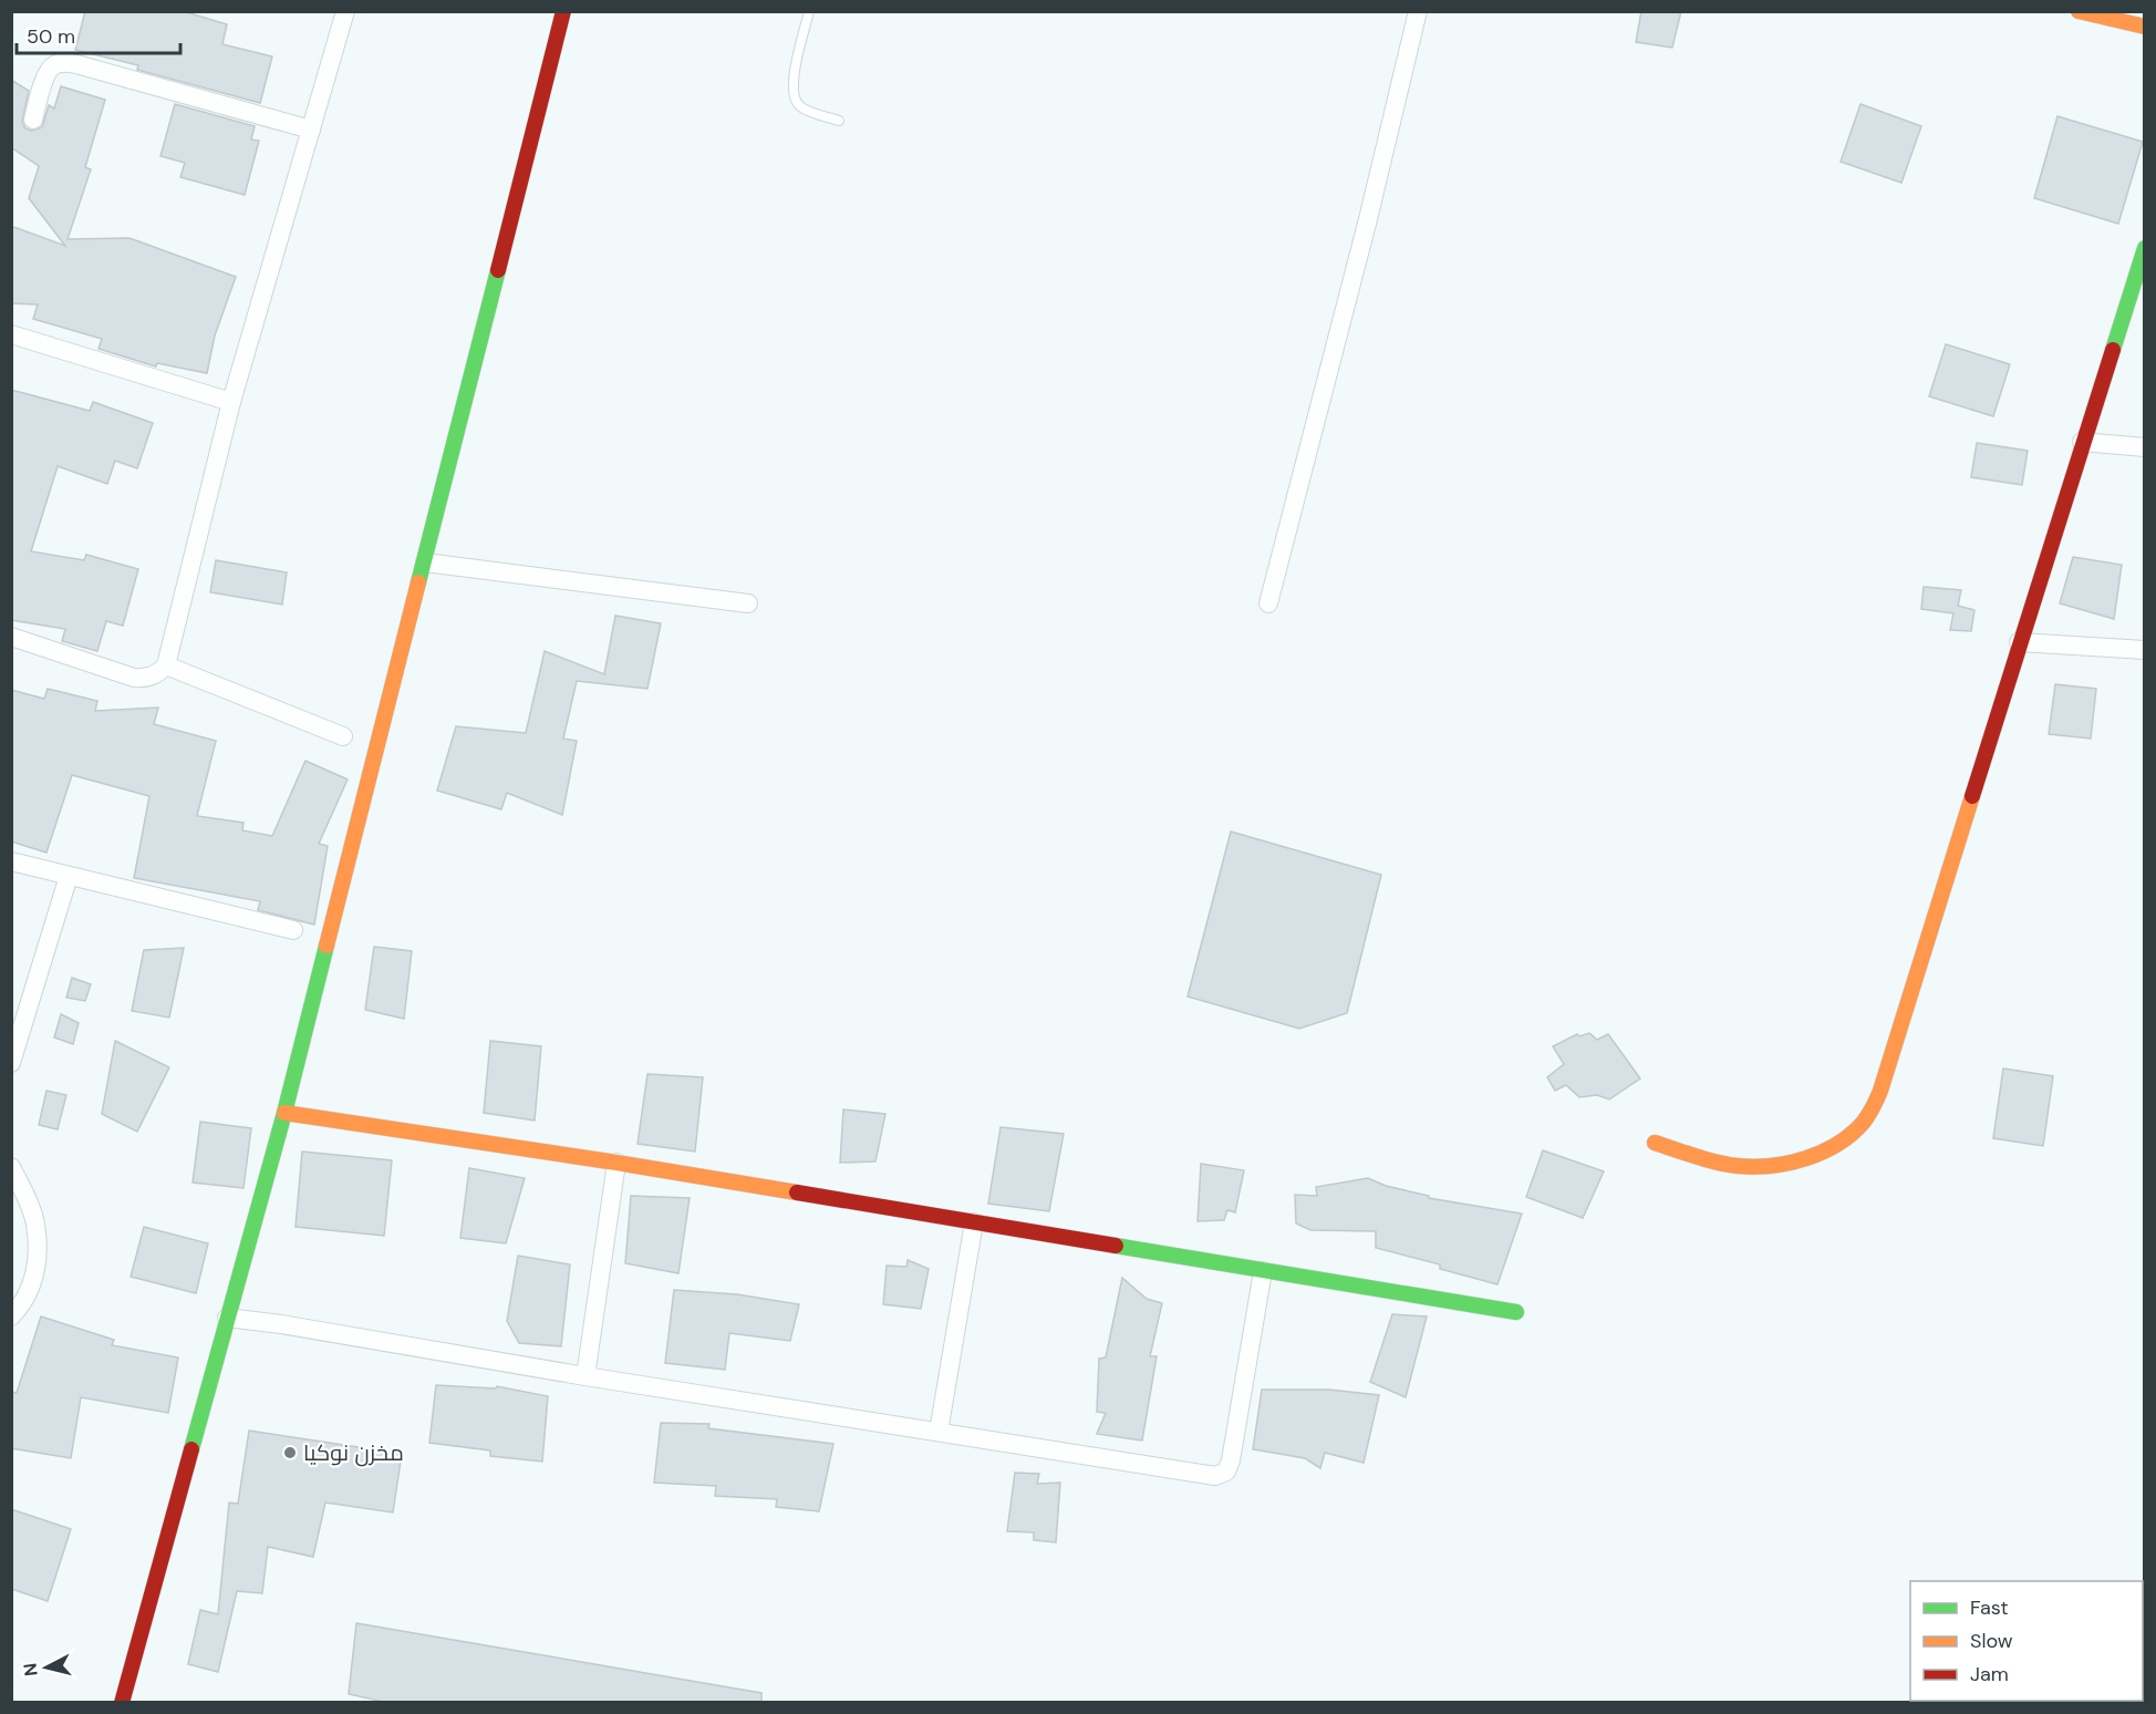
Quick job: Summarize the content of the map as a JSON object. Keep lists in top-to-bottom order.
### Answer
{
  "places": ["مخزن نوكيا"],
  "legend": ["Fast", "Slow", "Jam"],
  "scale_bar": "50 m",
  "north": "left"
}
